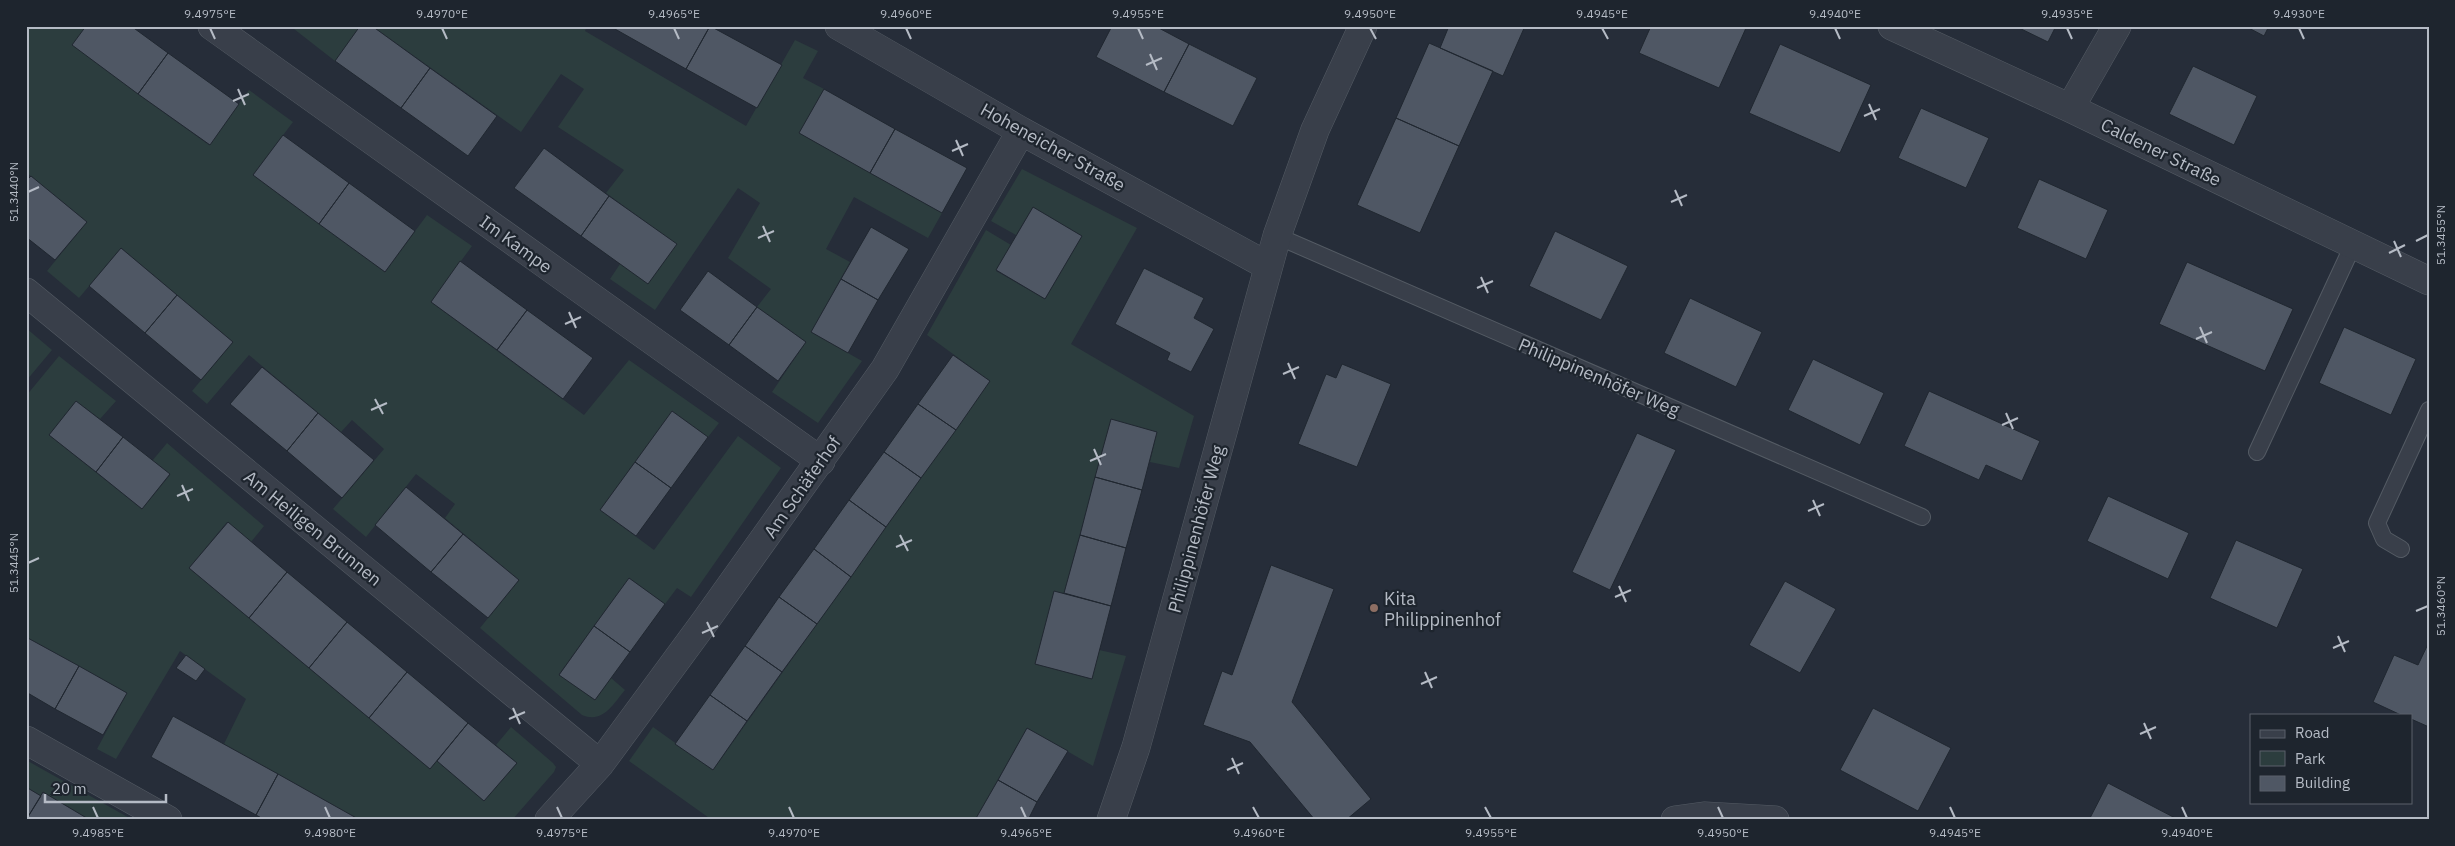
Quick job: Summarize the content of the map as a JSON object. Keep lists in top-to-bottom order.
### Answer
{
  "streets": {
    "street": [
      "Hoheneicher Straße",
      "Caldener Straße",
      "Im Kampe",
      "Philippinenhöfer Weg",
      "Am Schäferhof",
      "Am Heiligen Brunnen"
    ]
  },
  "crossings": [
    ["Hoheneicher Straße", "Philippinenhöfer Weg"],
    ["Hoheneicher Straße", "Am Schäferhof"],
    ["Im Kampe", "Am Schäferhof"],
    ["Am Schäferhof", "Am Heiligen Brunnen"]
  ],
  "places": ["Kita Philippinenhof"],
  "legend": ["Road", "Park", "Building"],
  "scale_bar": "20 m",
  "coordinates": [
    "9.4975°E",
    "9.4970°E",
    "9.4965°E",
    "9.4960°E",
    "9.4955°E",
    "9.4950°E",
    "9.4945°E",
    "9.4940°E",
    "9.4935°E",
    "9.4930°E",
    "51.3440°N",
    "51.3455°N",
    "51.3445°N",
    "51.3460°N",
    "9.4985°E",
    "9.4980°E"
  ]
}
